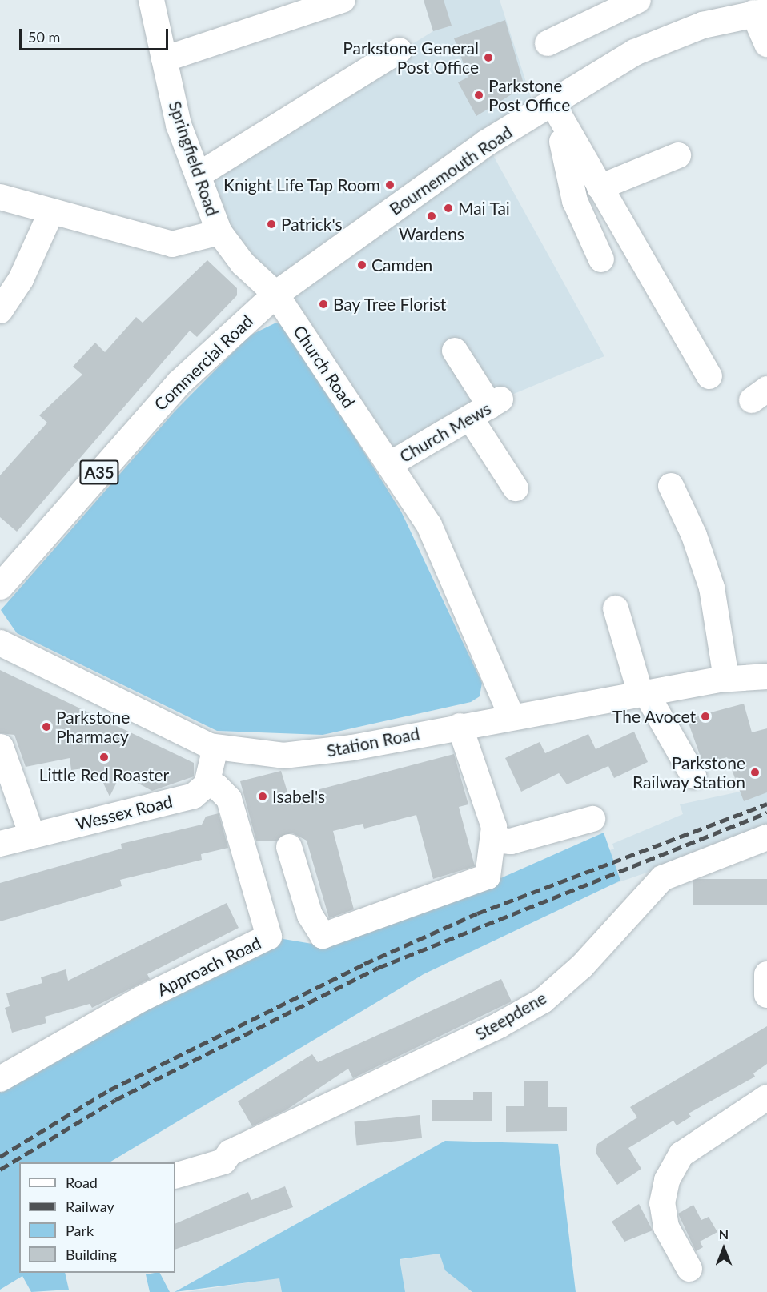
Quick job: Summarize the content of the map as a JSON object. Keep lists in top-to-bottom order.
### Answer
{
  "streets": {
    "highway": ["Bournemouth Road", "Commercial Road", "A35"],
    "street": [
      "Springfield Road",
      "Church Road",
      "Church Mews",
      "Station Road",
      "Wessex Road",
      "Approach Road",
      "Steepdene"
    ]
  },
  "crossings": [
    ["Springfield Road", "Church Road"],
    ["Bournemouth Road", "Commercial Road"],
    ["Bournemouth Road", "Church Road"],
    ["Commercial Road", "Church Road"],
    ["Church Road", "Church Mews"],
    ["Church Road", "Station Road"],
    ["Wessex Road", "Approach Road"]
  ],
  "places": [
    "Parkstone General Post Office",
    "Parkstone Post Office",
    "Knight Life Tap Room",
    "Mai Tai",
    "Wardens",
    "Patrick's",
    "Camden",
    "Bay Tree Florist",
    "The Avocet",
    "Parkstone Pharmacy",
    "Little Red Roaster",
    "Parkstone Railway Station",
    "Isabel's"
  ],
  "legend": [
    "Road",
    "Railway",
    "Park",
    "Building"
  ],
  "scale_bar": "50 m",
  "north": "top"
}
